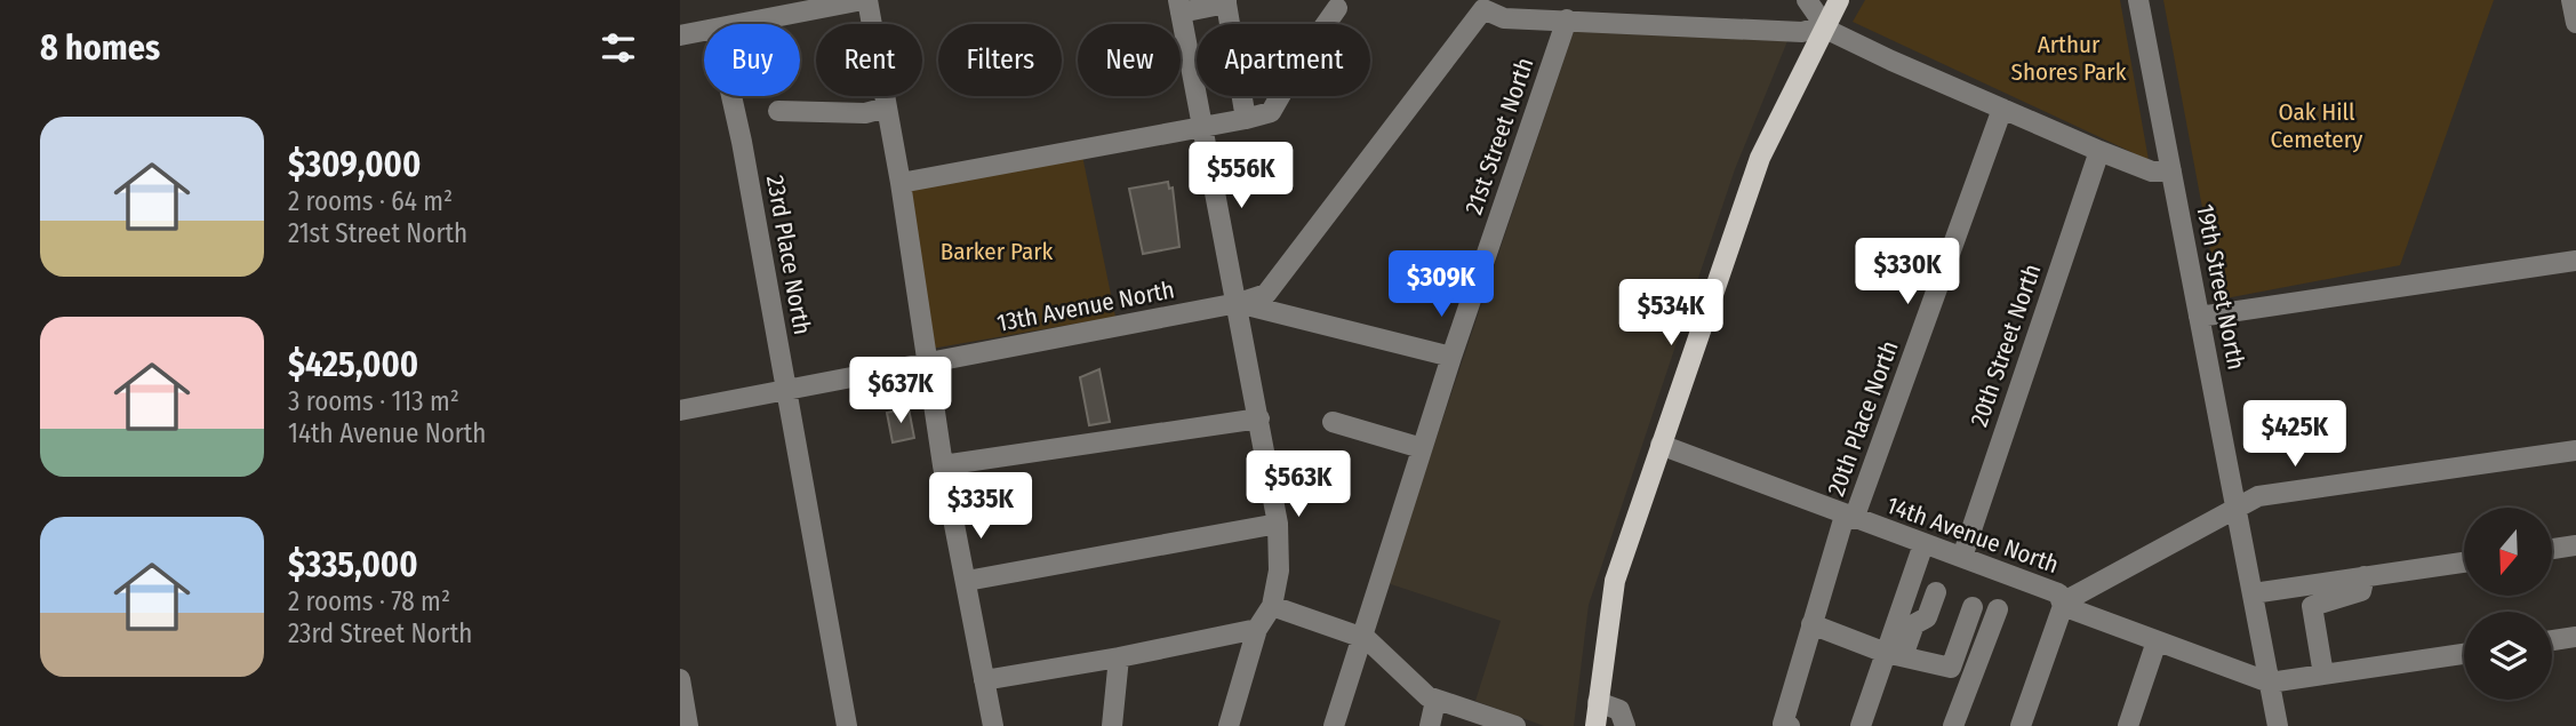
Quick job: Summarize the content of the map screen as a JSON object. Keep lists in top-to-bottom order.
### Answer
{
  "streets": {
    "street": [
      "21st Street North",
      "23rd Place North",
      "19th Street North",
      "13th Avenue North",
      "20th Street North",
      "20th Place North",
      "14th Avenue North"
    ]
  },
  "crossings": [
    ["21st Street North", "13th Avenue North"],
    ["23rd Place North", "13th Avenue North"],
    ["19th Street North", "14th Avenue North"],
    ["20th Street North", "14th Avenue North"],
    ["20th Place North", "14th Avenue North"]
  ],
  "parks": ["Arthur Shores Park", "Oak Hill Cemetery", "Barker Park"],
  "north": "bottom",
  "page": {
    "heading": "8 homes",
    "chip": [
      "Buy",
      "Rent",
      "Filters",
      "New",
      "Apartment"
    ],
    "list": [
      {
        "name": "$309,000",
        "note": "2 rooms · 64 m² · 21st Street North"
      },
      {
        "name": "$425,000",
        "note": "3 rooms · 113 m² · 14th Avenue North"
      },
      {
        "name": "$335,000",
        "note": "2 rooms · 78 m² · 23rd Street North"
      }
    ],
    "price": [
      "$556K",
      "$330K",
      "$309K",
      "$534K",
      "$637K",
      "$425K",
      "$563K",
      "$335K"
    ]
  }
}
